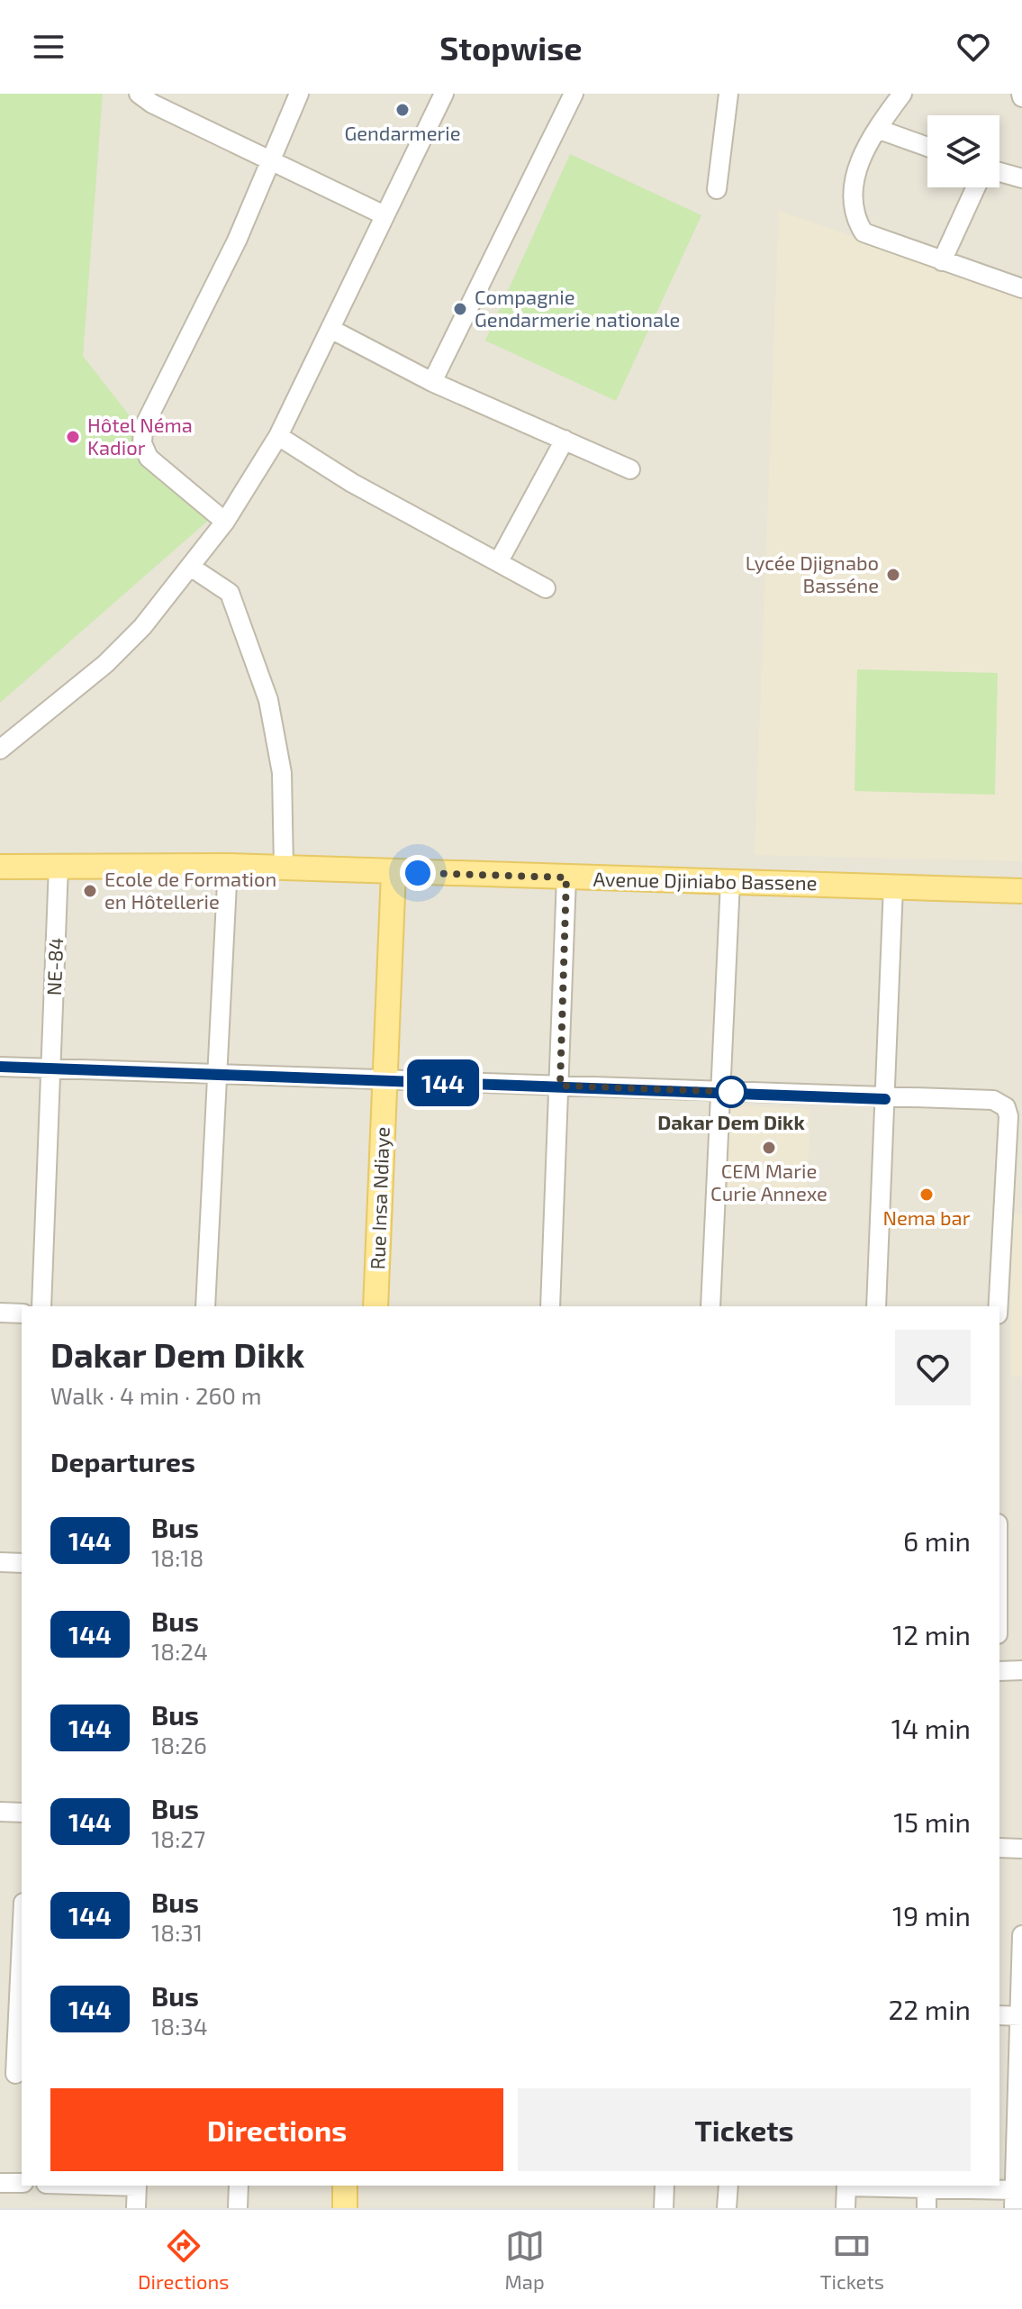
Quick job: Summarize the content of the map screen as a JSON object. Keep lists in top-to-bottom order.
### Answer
{
  "streets": {
    "main road": ["Avenue Djiniabo Bassene", "Rue Insa Ndiaye"],
    "street": ["NE-84"]
  },
  "crossings": [
    ["Avenue Djiniabo Bassene", "NE-84"],
    ["Avenue Djiniabo Bassene", "Rue Insa Ndiaye"]
  ],
  "places": [
    "Gendarmerie",
    "Compagnie Gendarmerie nationale",
    "Hôtel Néma Kadior",
    "Lycée Djignabo Basséne",
    "Ecole de Formation en Hôtellerie",
    "Dakar Dem Dikk",
    "CEM Marie Curie Annexe",
    "Nema bar"
  ],
  "lines": ["bus line 144"],
  "page": {
    "header": "Stopwise",
    "on_map": "144",
    "heading": [
      ["Dakar Dem Dikk", "Walk · 4 min · 260 m"],
      "Departures"
    ],
    "list": [
      {
        "mark": "144",
        "name": "Bus",
        "note": "18:18",
        "value": "6 min"
      },
      {
        "mark": "144",
        "name": "Bus",
        "note": "18:24",
        "value": "12 min"
      },
      {
        "mark": "144",
        "name": "Bus",
        "note": "18:26",
        "value": "14 min"
      },
      {
        "mark": "144",
        "name": "Bus",
        "note": "18:27",
        "value": "15 min"
      },
      {
        "mark": "144",
        "name": "Bus",
        "note": "18:31",
        "value": "19 min"
      },
      {
        "mark": "144",
        "name": "Bus",
        "note": "18:34",
        "value": "22 min"
      }
    ],
    "buttons": ["Directions", "Tickets"],
    "tabs": ["Directions", "Map", "Tickets"]
  }
}
